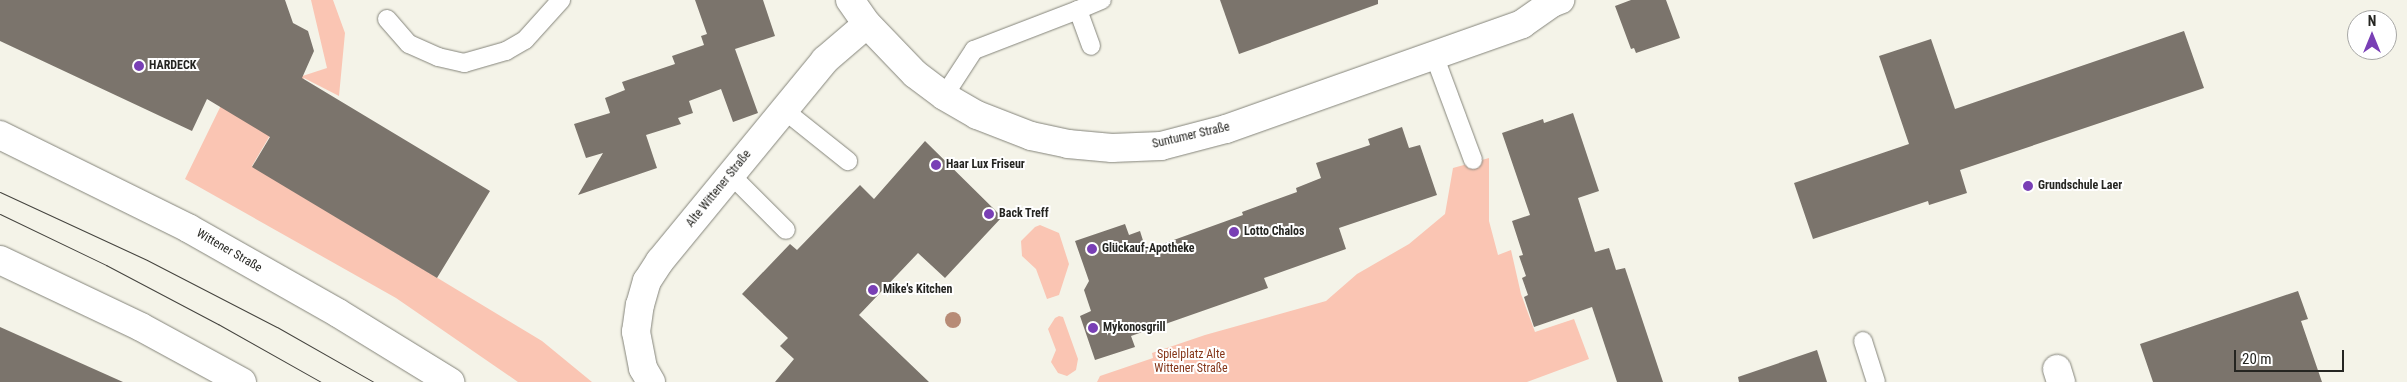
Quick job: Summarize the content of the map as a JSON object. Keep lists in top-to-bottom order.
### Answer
{
  "streets": {
    "street": ["Suntumer Straße", "Alte Wittener Straße", "Wittener Straße"]
  },
  "crossings": [
    ["Suntumer Straße", "Alte Wittener Straße"]
  ],
  "parks": ["Spielplatz Alte Wittener Straße"],
  "places": [
    "HARDECK",
    "Haar Lux Friseur",
    "Grundschule Laer",
    "Back Treff",
    "Lotto Chalos",
    "Glückauf-Apotheke",
    "Mike's Kitchen",
    "Mykonosgrill"
  ],
  "scale_bar": "20 m",
  "north": "top"
}
